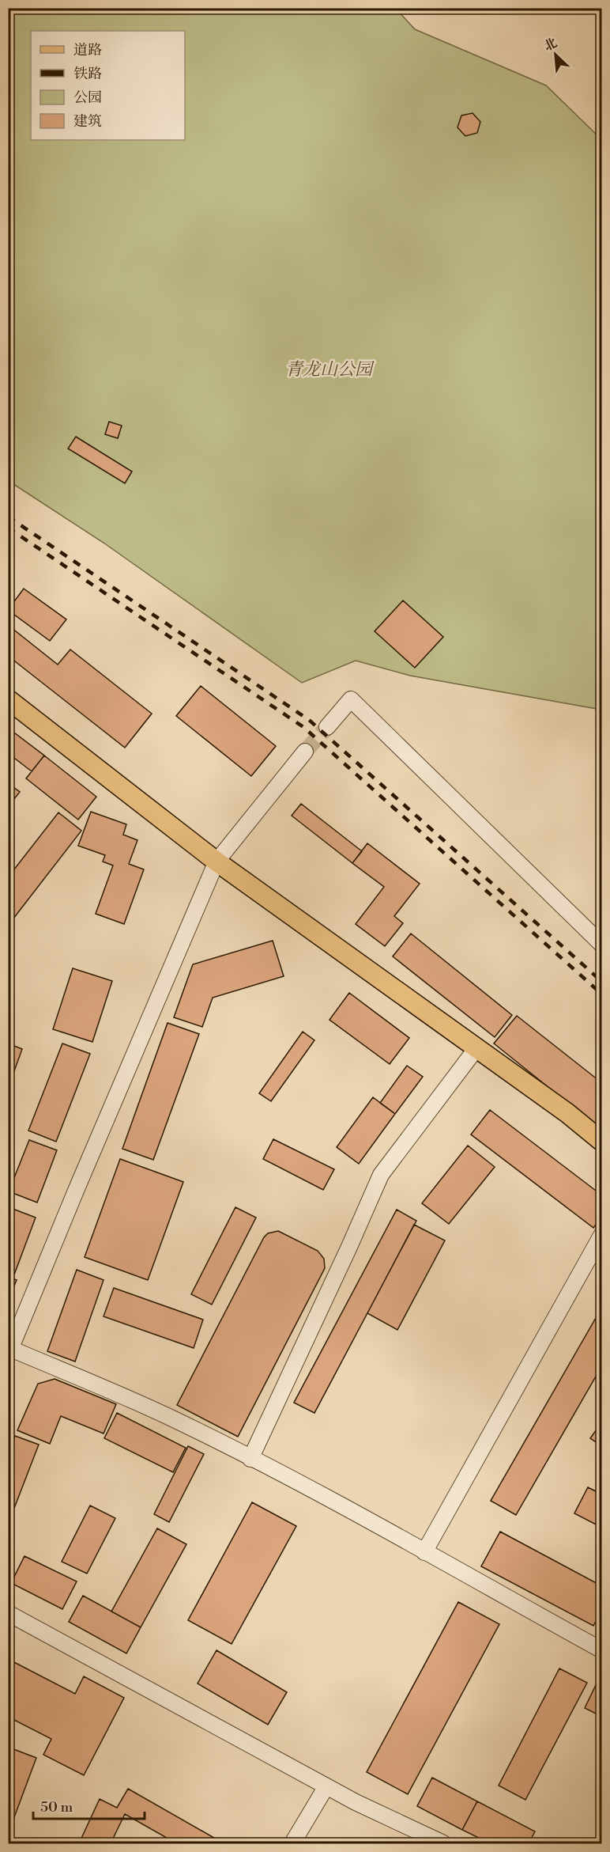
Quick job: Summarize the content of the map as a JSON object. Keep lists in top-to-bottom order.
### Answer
{
  "parks": ["青龙山公园"],
  "legend": [
    "道路",
    "铁路",
    "公园",
    "建筑"
  ],
  "scale_bar": "50 m",
  "north": "top left"
}
